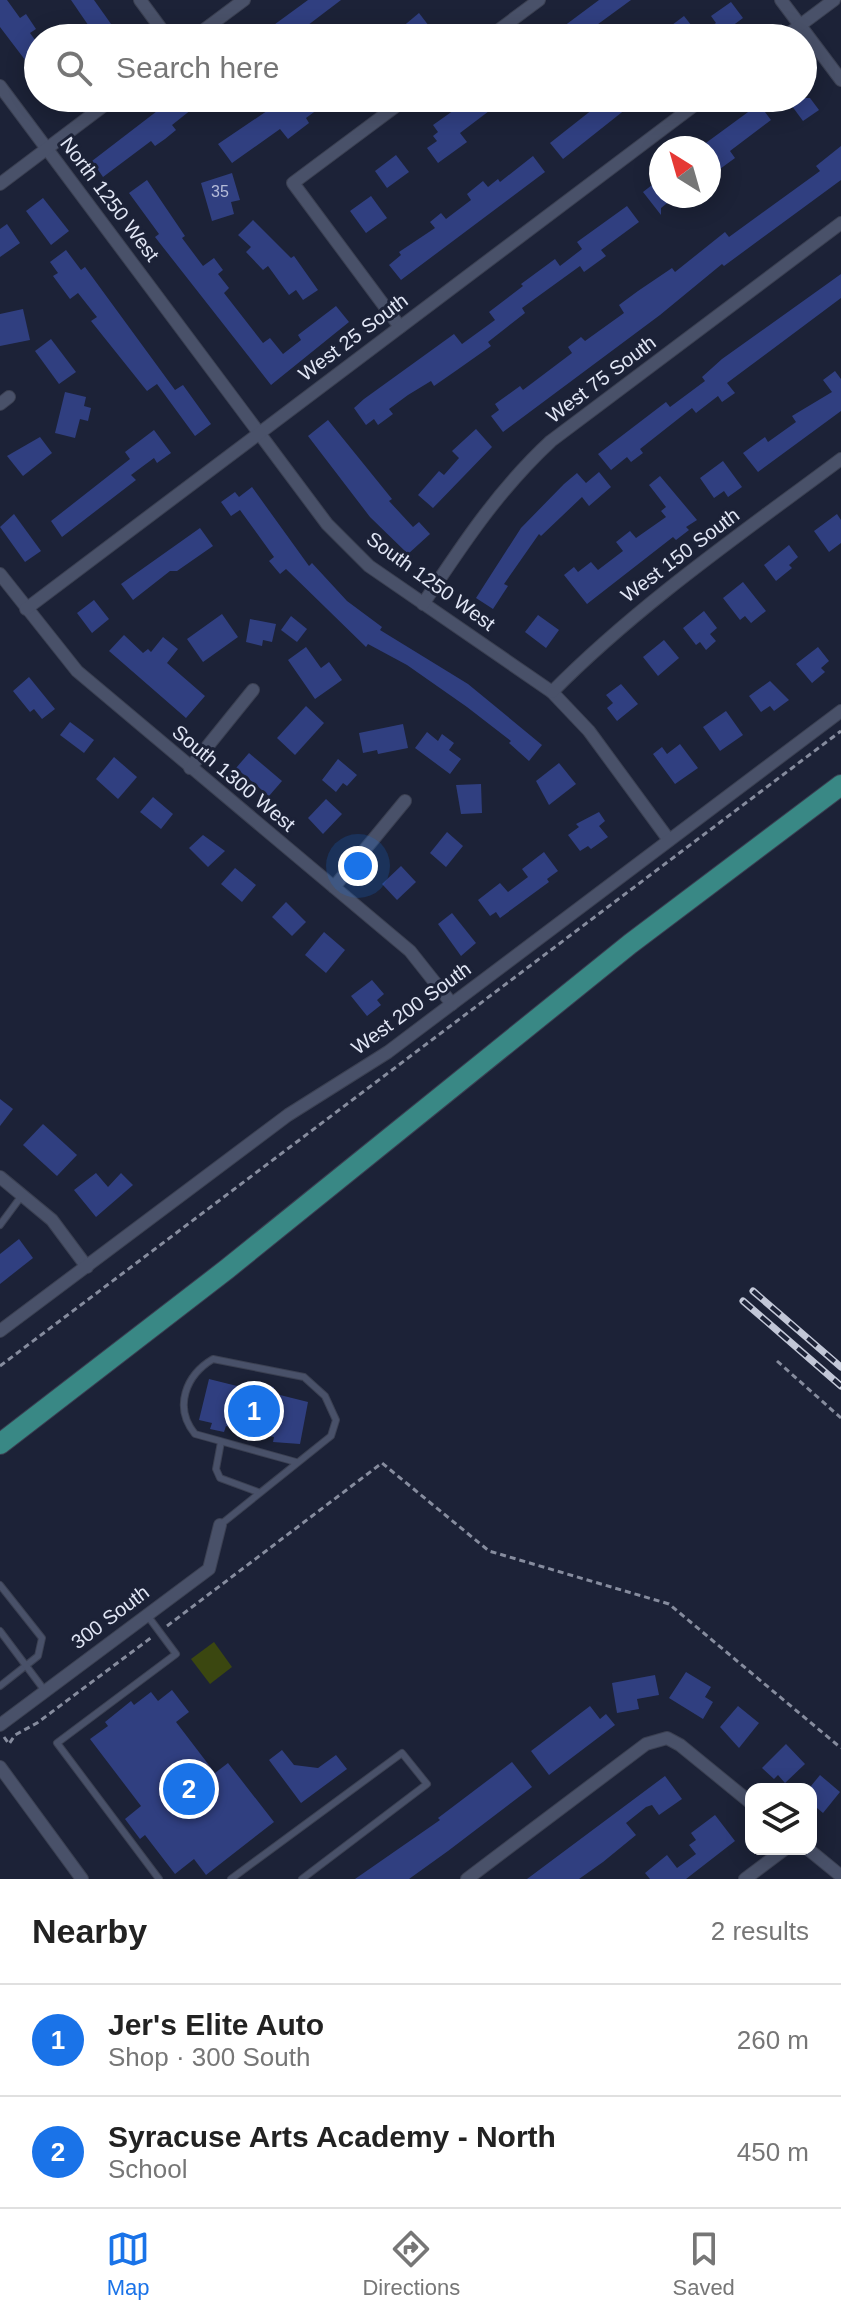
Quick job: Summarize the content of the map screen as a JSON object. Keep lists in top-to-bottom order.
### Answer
{
  "streets": {
    "street": [
      "North 1250 West",
      "West 25 South",
      "West 75 South",
      "West 150 South",
      "South 1250 West",
      "South 1300 West",
      "West 200 South",
      "300 South"
    ]
  },
  "crossings": [
    ["North 1250 West", "South 1250 West"],
    ["West 25 South", "South 1250 West"],
    ["West 25 South", "South 1300 West"],
    ["West 75 South", "South 1250 West"],
    ["West 150 South", "South 1250 West"],
    ["South 1250 West", "West 200 South"],
    ["South 1300 West", "West 200 South"]
  ],
  "house_numbers": ["35"],
  "north": "top left",
  "page": {
    "search": "Search here",
    "pins": ["1", "2"],
    "heading": ["Nearby", "2 results"],
    "list": [
      {
        "mark": "1",
        "name": "Jer's Elite Auto",
        "note": "Shop · 300 South",
        "value": "260 m"
      },
      {
        "mark": "2",
        "name": "Syracuse Arts Academy - North",
        "note": "School",
        "value": "450 m"
      }
    ],
    "nav": ["Map", "Directions", "Saved"]
  }
}
